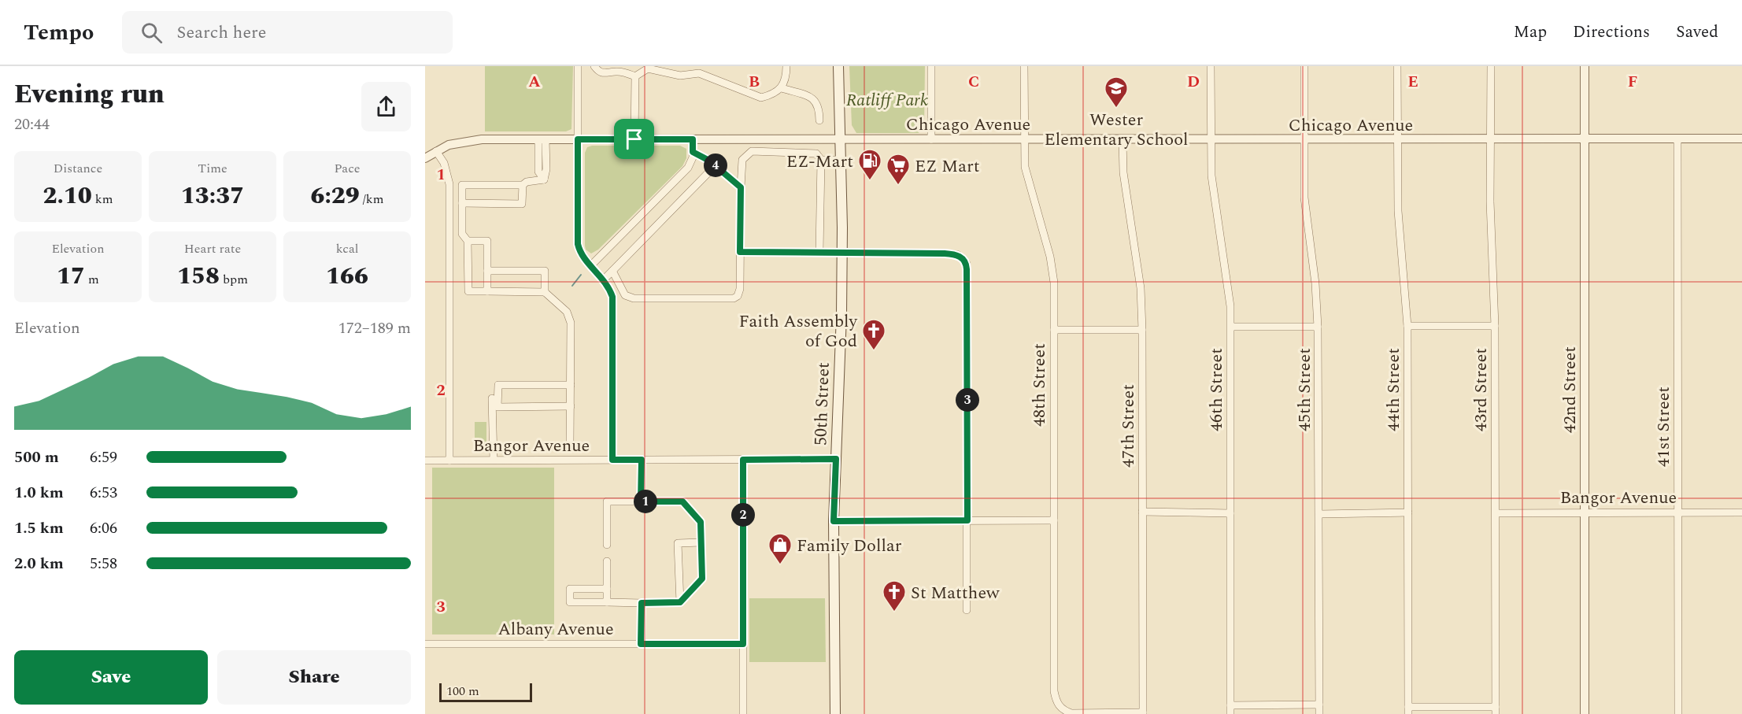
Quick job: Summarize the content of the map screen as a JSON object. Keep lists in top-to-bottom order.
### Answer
{
  "streets": {
    "main road": ["50th Street"],
    "street": [
      "Chicago Avenue",
      "48th Street",
      "46th Street",
      "45th Street",
      "44th Street",
      "43rd Street",
      "42nd Street",
      "47th Street",
      "41st Street",
      "Bangor Avenue",
      "Albany Avenue"
    ]
  },
  "crossings": [
    ["Chicago Avenue", "48th Street"],
    ["Chicago Avenue", "46th Street"],
    ["Chicago Avenue", "45th Street"],
    ["Chicago Avenue", "44th Street"],
    ["Chicago Avenue", "43rd Street"],
    ["Chicago Avenue", "42nd Street"],
    ["Chicago Avenue", "50th Street"],
    ["Chicago Avenue", "47th Street"],
    ["Chicago Avenue", "41st Street"],
    ["48th Street", "47th Street"],
    ["43rd Street", "Bangor Avenue"],
    ["42nd Street", "Bangor Avenue"],
    ["50th Street", "Bangor Avenue"],
    ["41st Street", "Bangor Avenue"]
  ],
  "parks": ["Ratliff Park"],
  "places": {
    "school or university": ["Wester Elementary School"],
    "fuel station": ["EZ-Mart"],
    "supermarket": ["EZ Mart"],
    "church": ["Faith Assembly of God", "St Matthew"],
    "shop": ["Family Dollar"]
  },
  "scale_bar": "100 m",
  "page": {
    "header": "Tempo",
    "search": "Search here",
    "nav": ["Map", "Directions", "Saved"],
    "heading": ["Evening run", "20:44"],
    "stats": [
      ["Distance", "2.10 km"],
      ["Time", "13:37"],
      ["Pace", "6:29 /km"],
      ["Elevation", "17 m"],
      ["Heart rate", "158 bpm"],
      ["kcal", "166"]
    ],
    "pins": [
      "4",
      "3",
      "1",
      "2"
    ],
    "chart": ["Elevation", "172–189 m"],
    "list": [
      {
        "name": "500 m",
        "note": "6:59"
      },
      {
        "name": "1.0 km",
        "note": "6:53"
      },
      {
        "name": "1.5 km",
        "note": "6:06"
      },
      {
        "name": "2.0 km",
        "note": "5:58"
      }
    ],
    "buttons": ["Save", "Share"],
    "scale": "100 m"
  },
  "grid": {
    "columns": [
      "A",
      "B",
      "C",
      "D",
      "E",
      "F"
    ],
    "rows": ["1", "2", "3"]
  }
}
